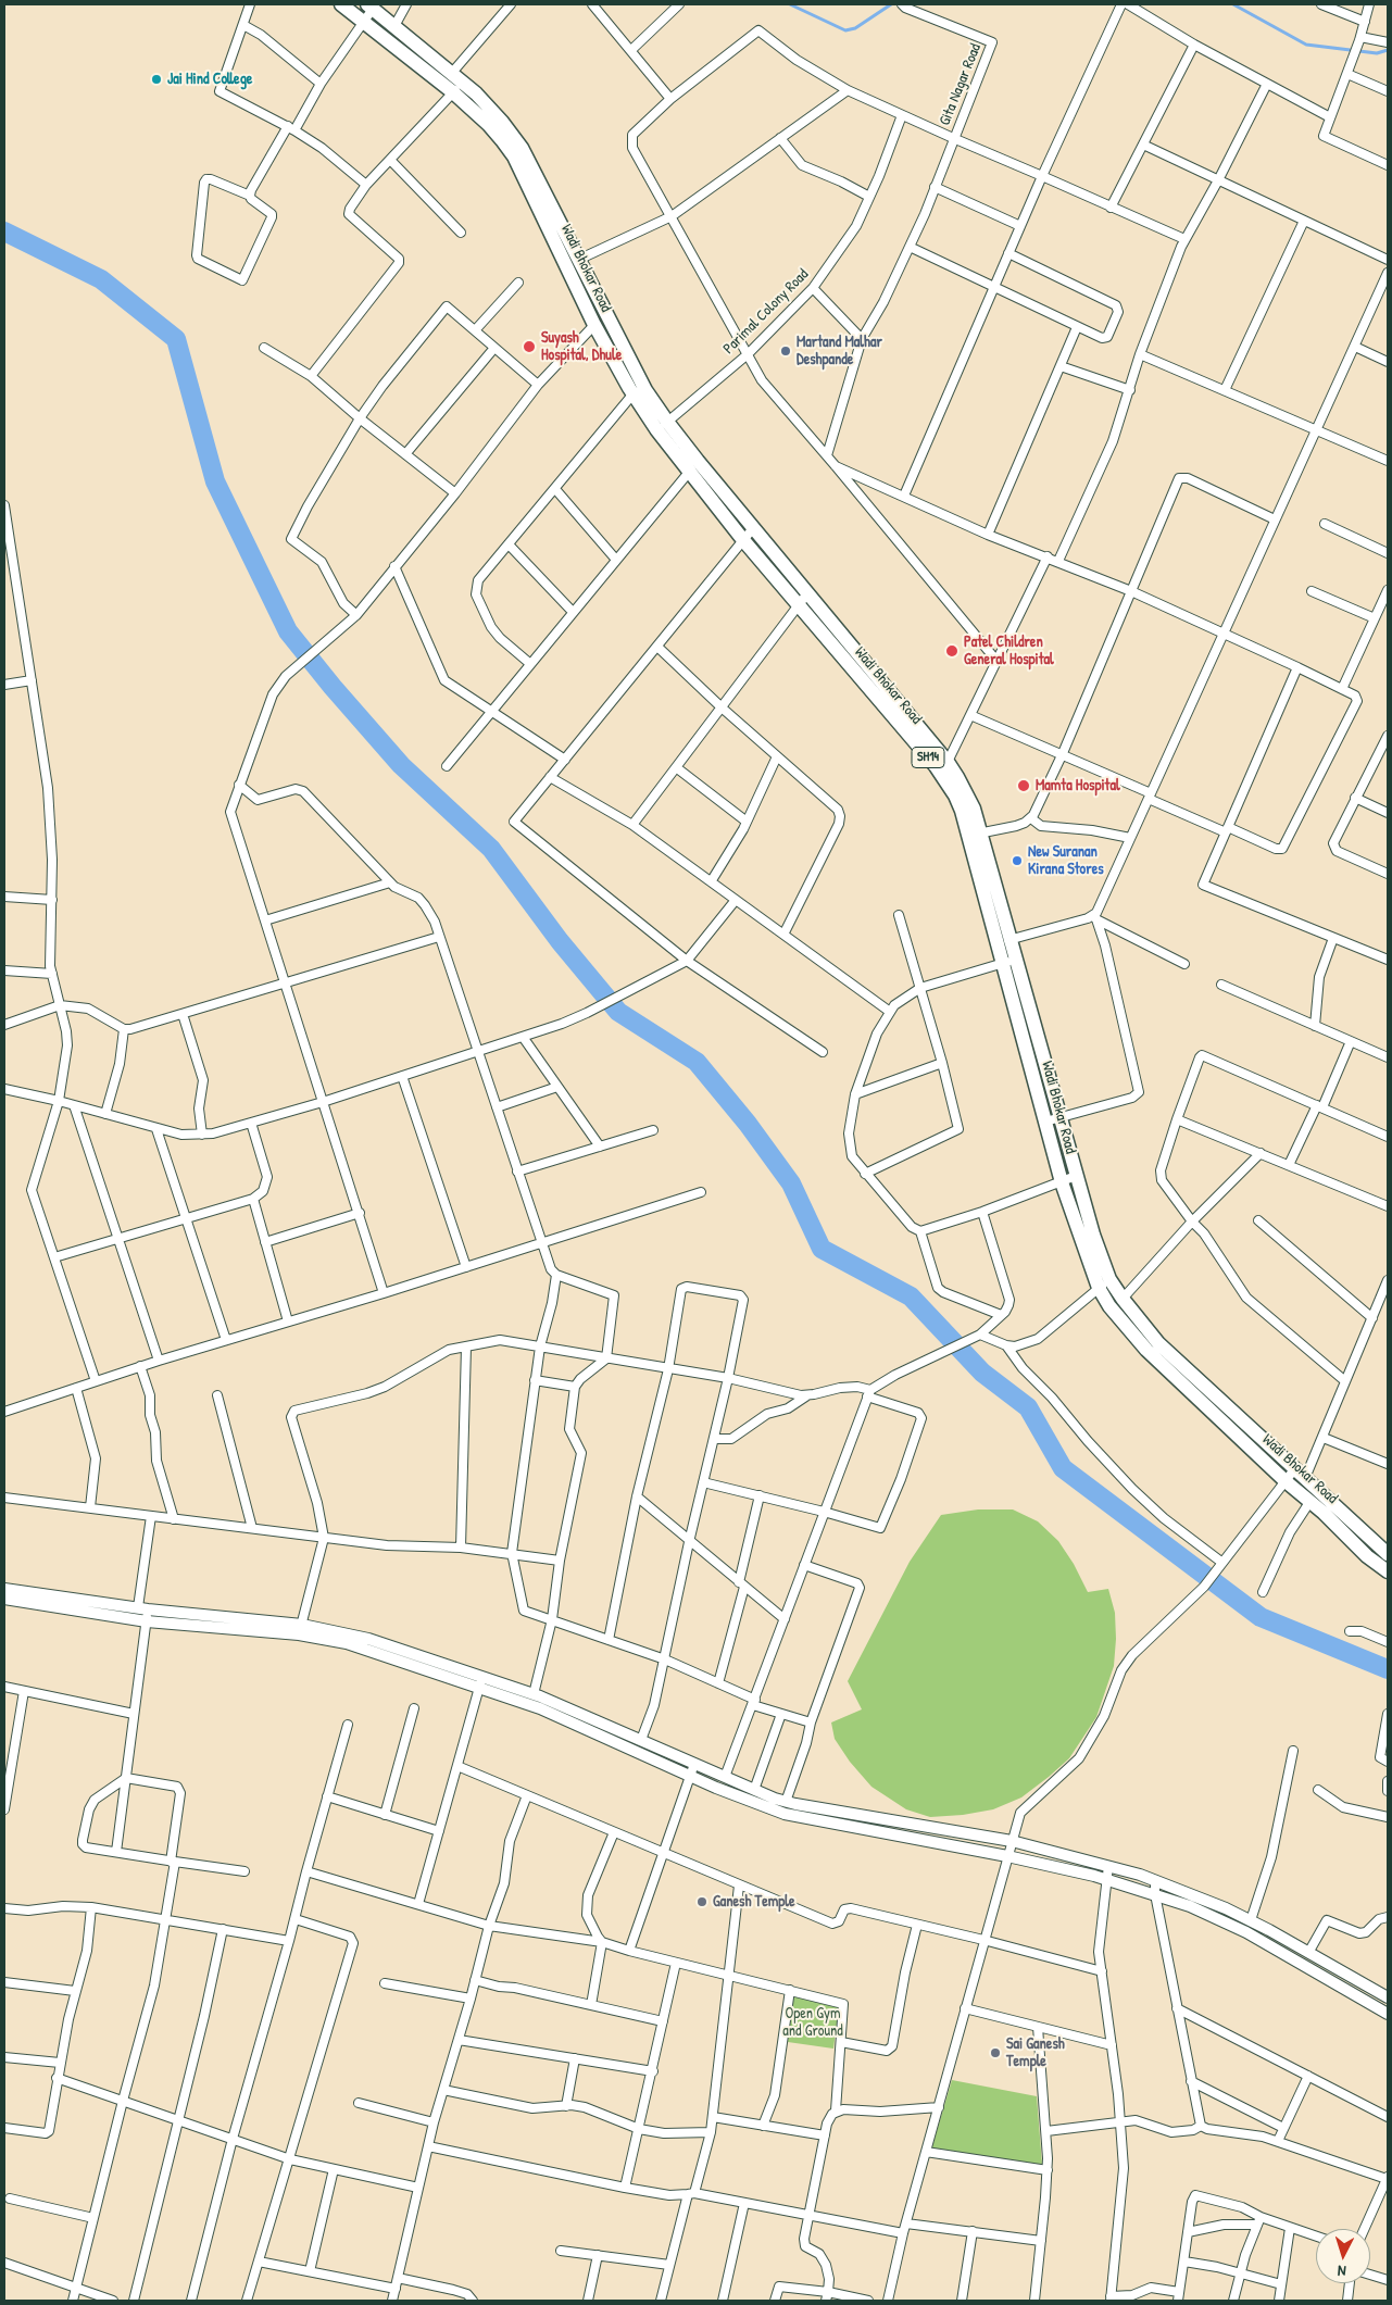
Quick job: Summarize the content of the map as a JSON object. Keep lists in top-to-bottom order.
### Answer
{
  "streets": {
    "main road": ["Wadi Bhokar Road", "SH14"],
    "street": ["Gita Nagar Road", "Parimal Colony Road"]
  },
  "crossings": [
    ["Wadi Bhokar Road", "Parimal Colony Road"]
  ],
  "parks": ["Open Gym and Ground"],
  "places": [
    "Jai Hind College",
    "Suyash Hospital, Dhule",
    "Martand Malhar Deshpande",
    "Patel Children General Hospital",
    "Mamta Hospital",
    "New Suranan Kirana Stores",
    "Ganesh Temple",
    "Sai Ganesh Temple"
  ],
  "north": "bottom"
}
